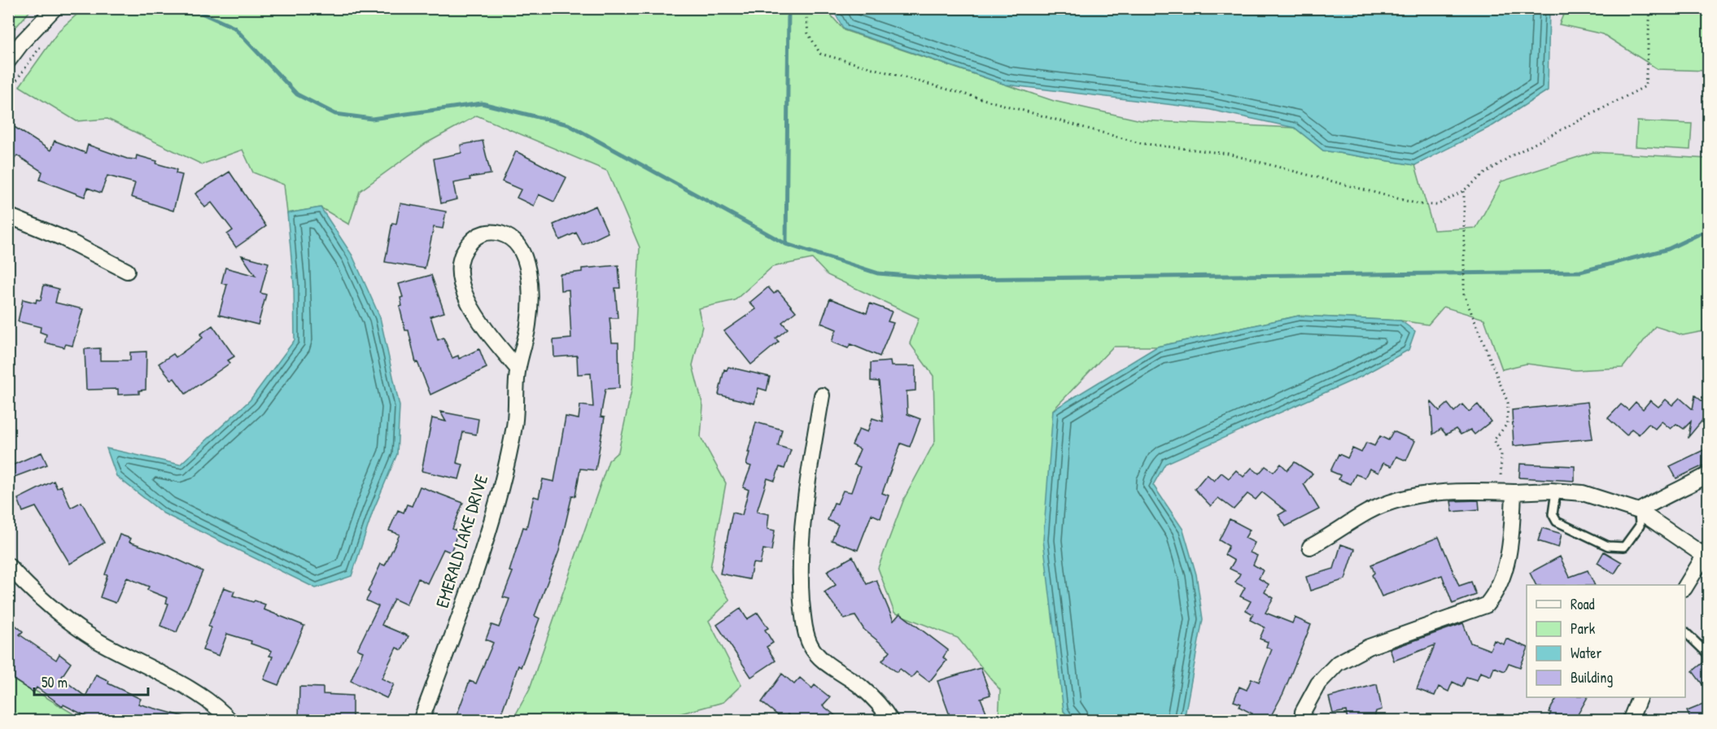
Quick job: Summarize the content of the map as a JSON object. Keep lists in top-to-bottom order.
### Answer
{
  "streets": {
    "street": ["EMERALD LAKE DRIVE"]
  },
  "legend": [
    "Road",
    "Park",
    "Water",
    "Building"
  ],
  "scale_bar": "50 m"
}
